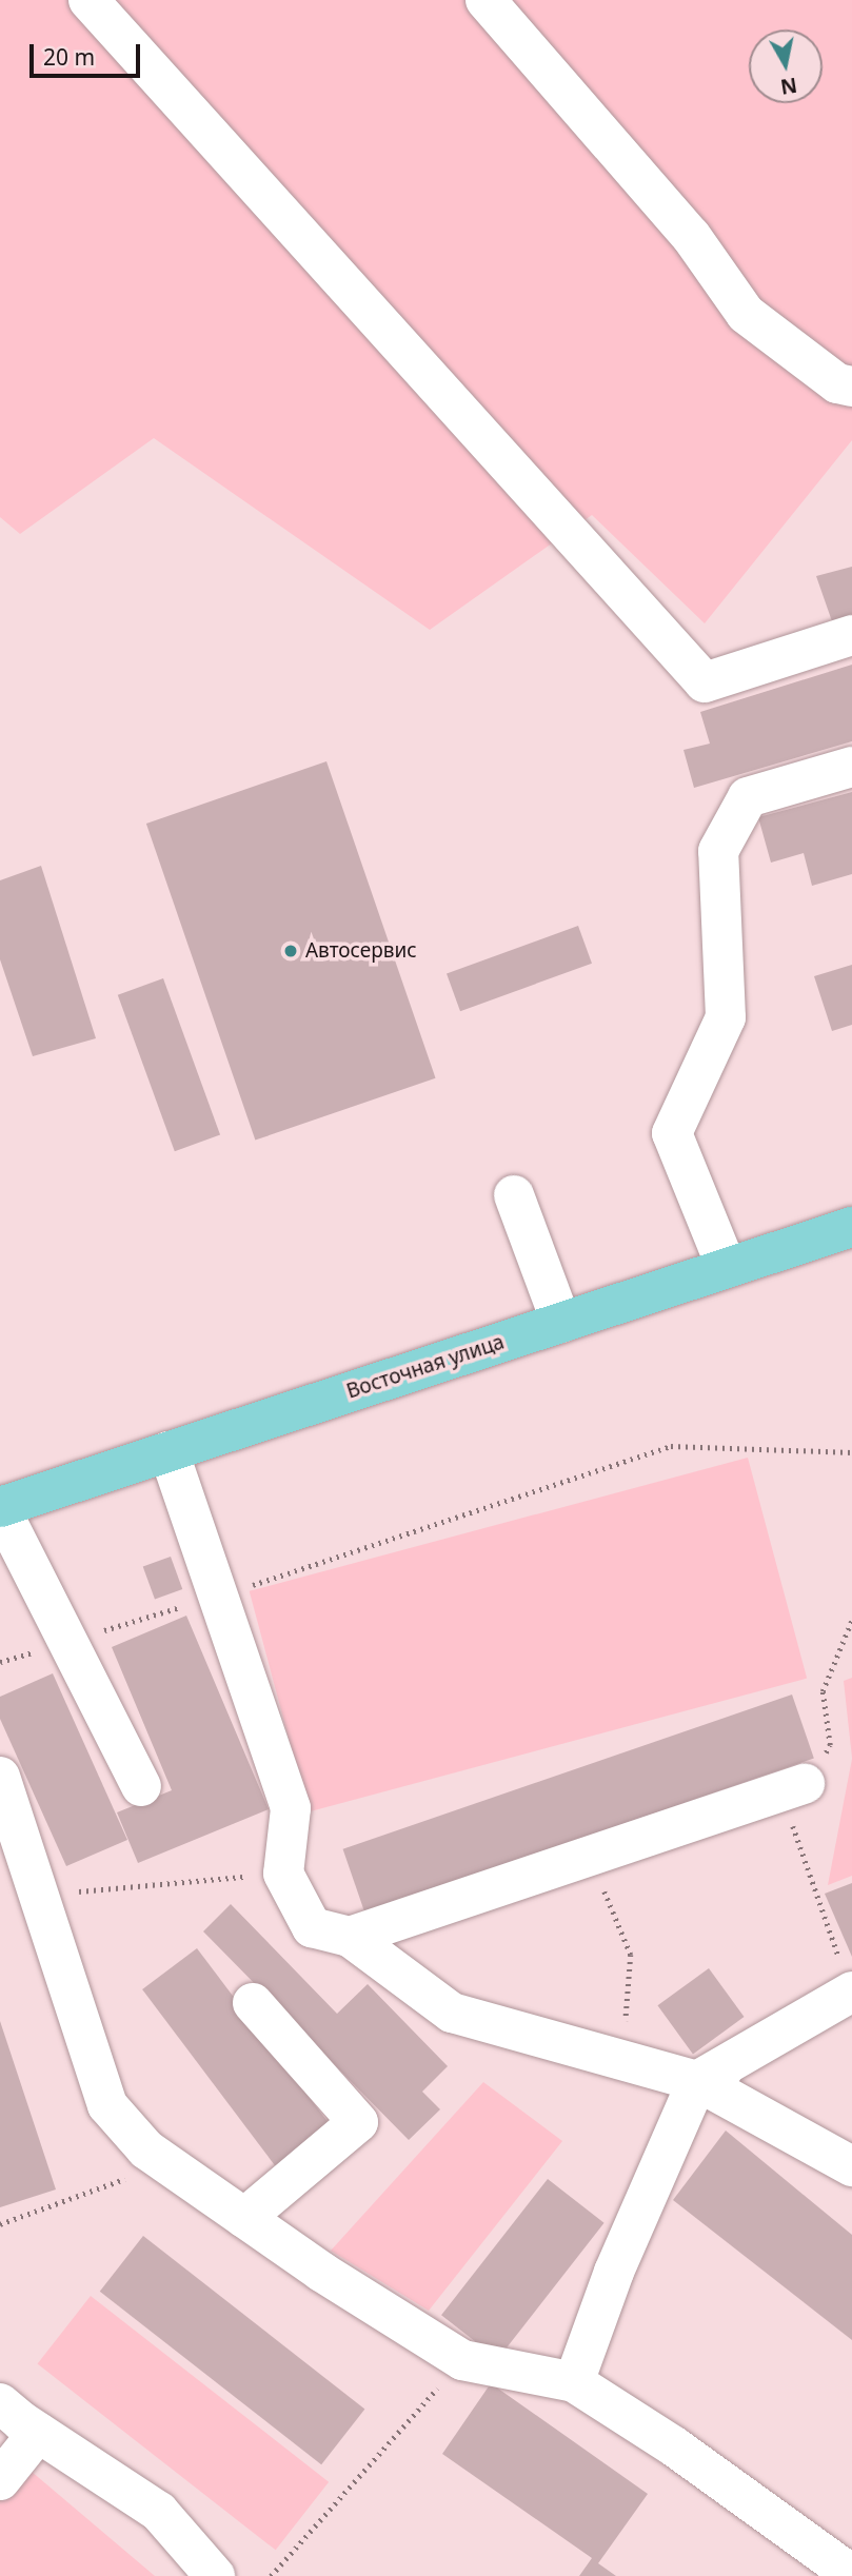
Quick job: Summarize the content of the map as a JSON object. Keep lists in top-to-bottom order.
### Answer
{
  "streets": {
    "main road": ["Восточная улица"]
  },
  "places": ["Автосервис"],
  "scale_bar": "20 m",
  "north": "bottom"
}
